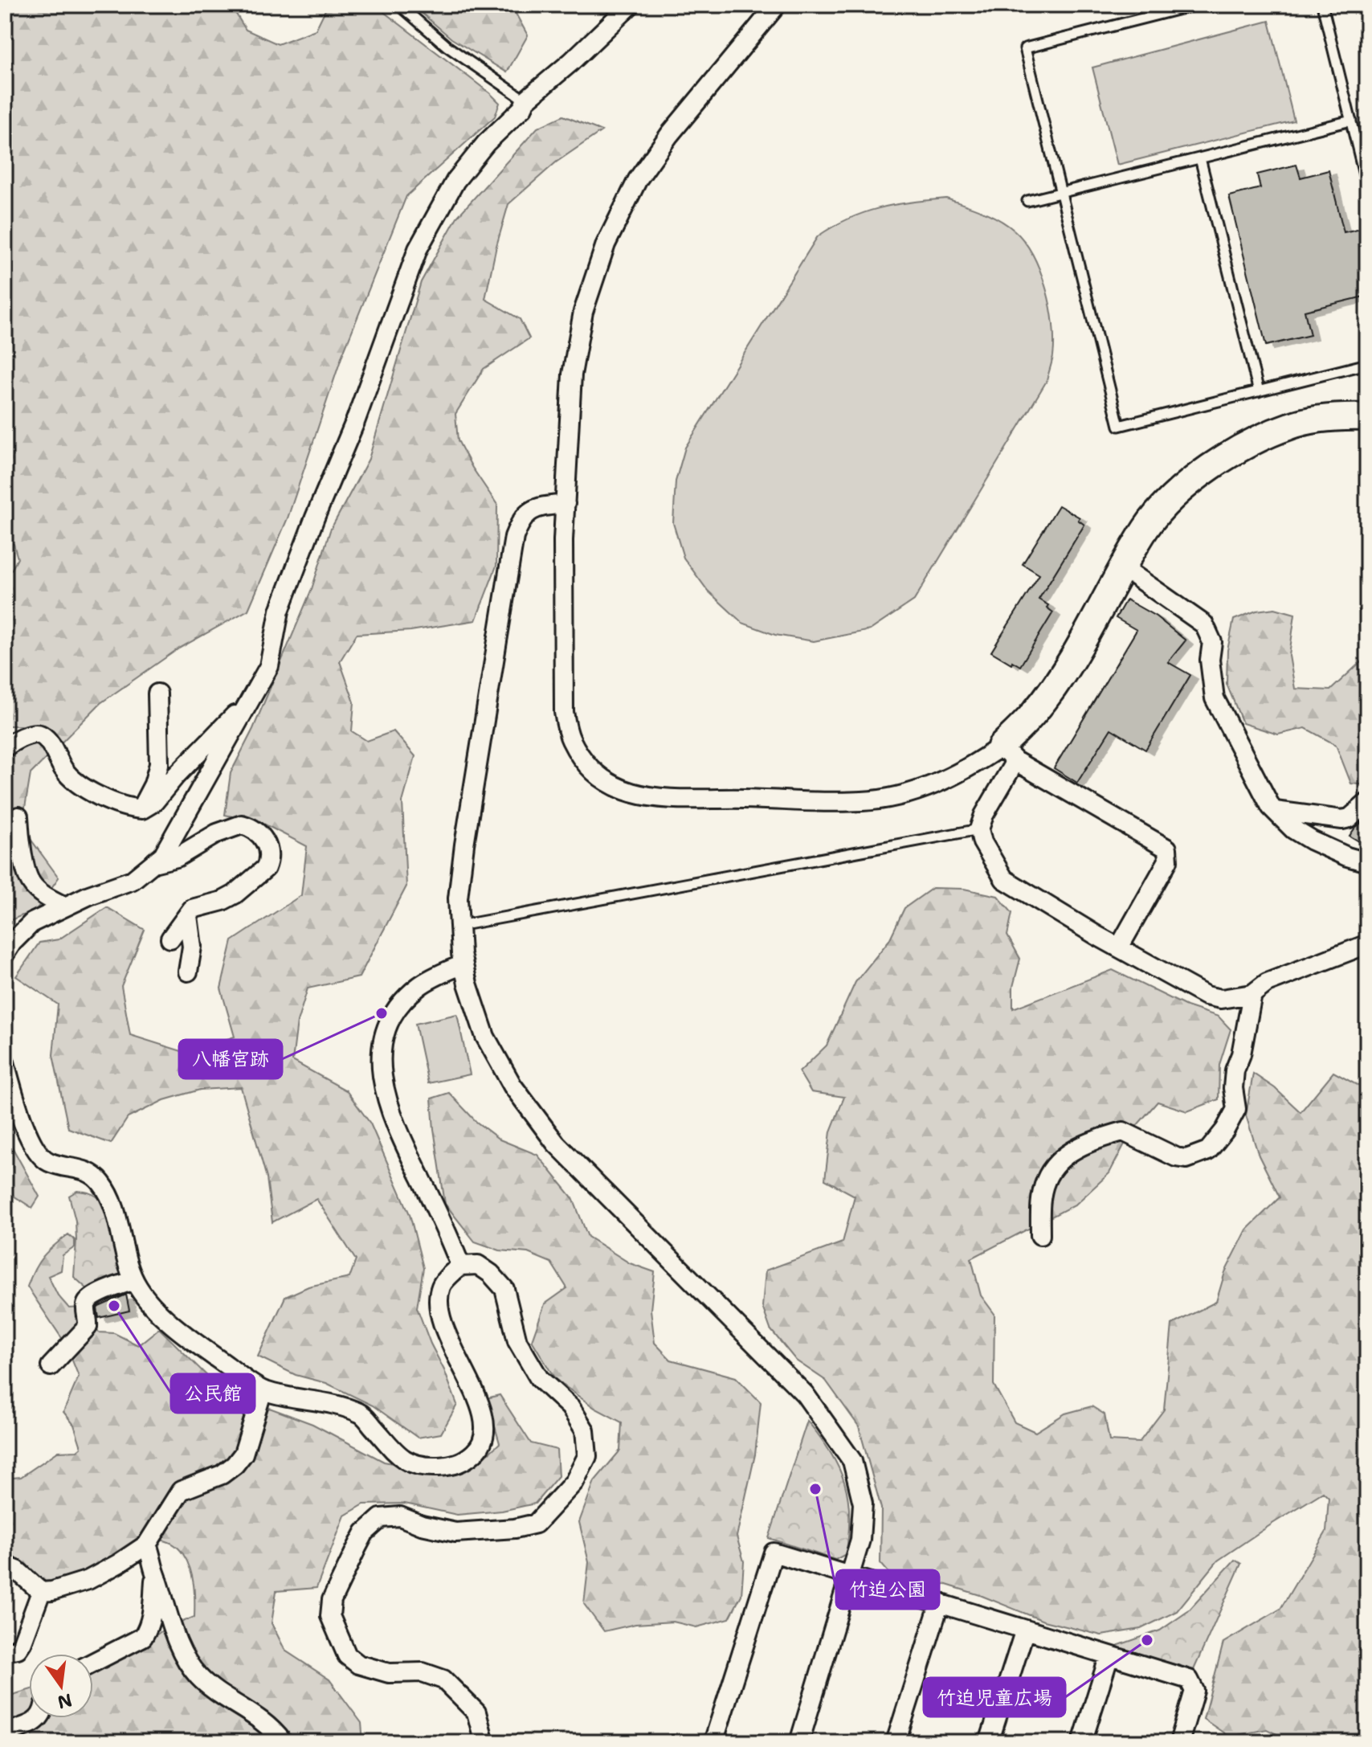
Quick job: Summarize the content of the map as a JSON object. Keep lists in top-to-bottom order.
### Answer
{
  "places": [
    "八幡宮跡",
    "公民館",
    "竹迫公園",
    "竹迫児童広場"
  ],
  "north": "bottom"
}
